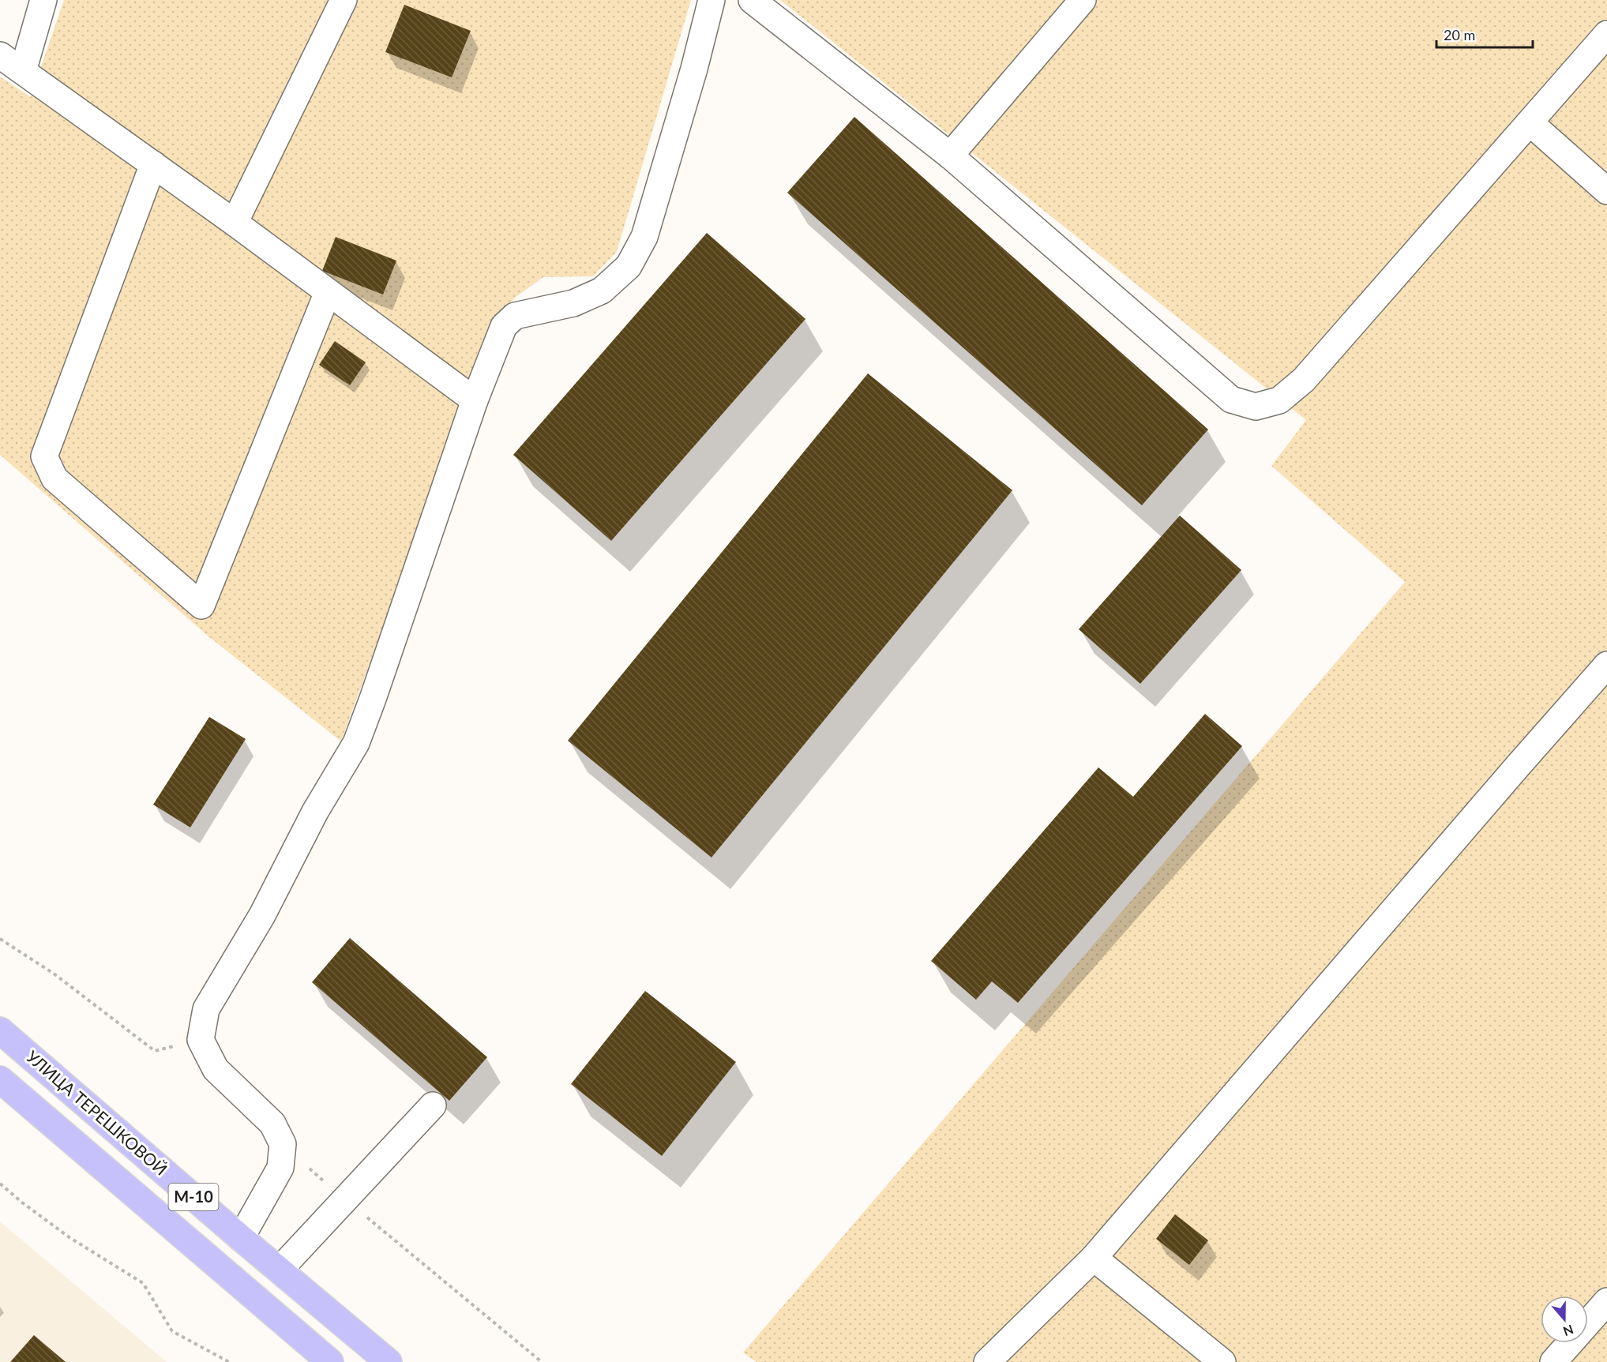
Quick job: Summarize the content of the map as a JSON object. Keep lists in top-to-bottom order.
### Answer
{
  "streets": {
    "highway": ["УЛИЦА ТЕРЕШКОВОЙ", "М-10"]
  },
  "scale_bar": "20 m",
  "north": "bottom"
}
